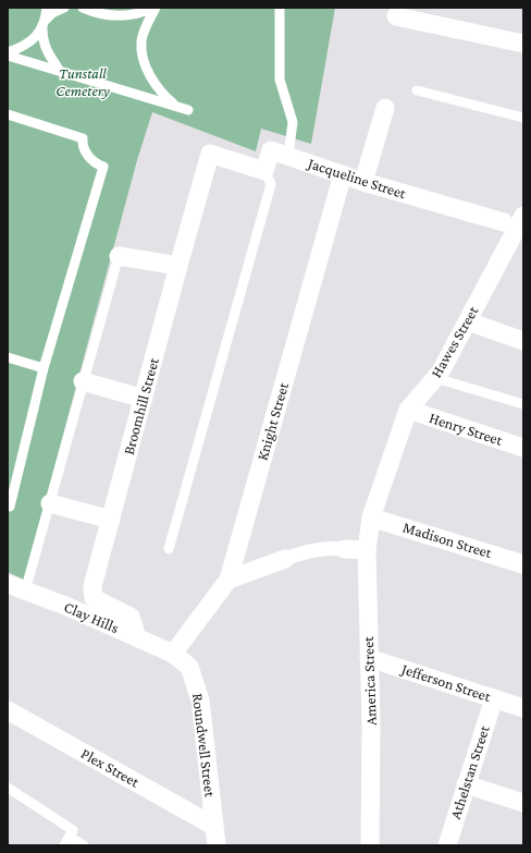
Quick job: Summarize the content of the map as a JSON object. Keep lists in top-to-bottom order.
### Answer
{
  "streets": {
    "street": [
      "Jacqueline Street",
      "Hawes Street",
      "Broomhill Street",
      "Knight Street",
      "Henry Street",
      "Madison Street",
      "Clay Hills",
      "America Street",
      "Jefferson Street",
      "Roundwell Street",
      "Plex Street",
      "Athelstan Street"
    ]
  },
  "crossings": [
    ["Jacqueline Street", "Hawes Street"],
    ["Jacqueline Street", "Broomhill Street"],
    ["Jacqueline Street", "Knight Street"],
    ["Hawes Street", "Henry Street"],
    ["Hawes Street", "Madison Street"],
    ["Hawes Street", "America Street"],
    ["Broomhill Street", "Clay Hills"],
    ["Knight Street", "Clay Hills"],
    ["Knight Street", "Roundwell Street"],
    ["Madison Street", "America Street"],
    ["Clay Hills", "Roundwell Street"],
    ["America Street", "Jefferson Street"],
    ["Jefferson Street", "Athelstan Street"],
    ["Roundwell Street", "Plex Street"]
  ],
  "parks": ["Tunstall Cemetery"]
}
